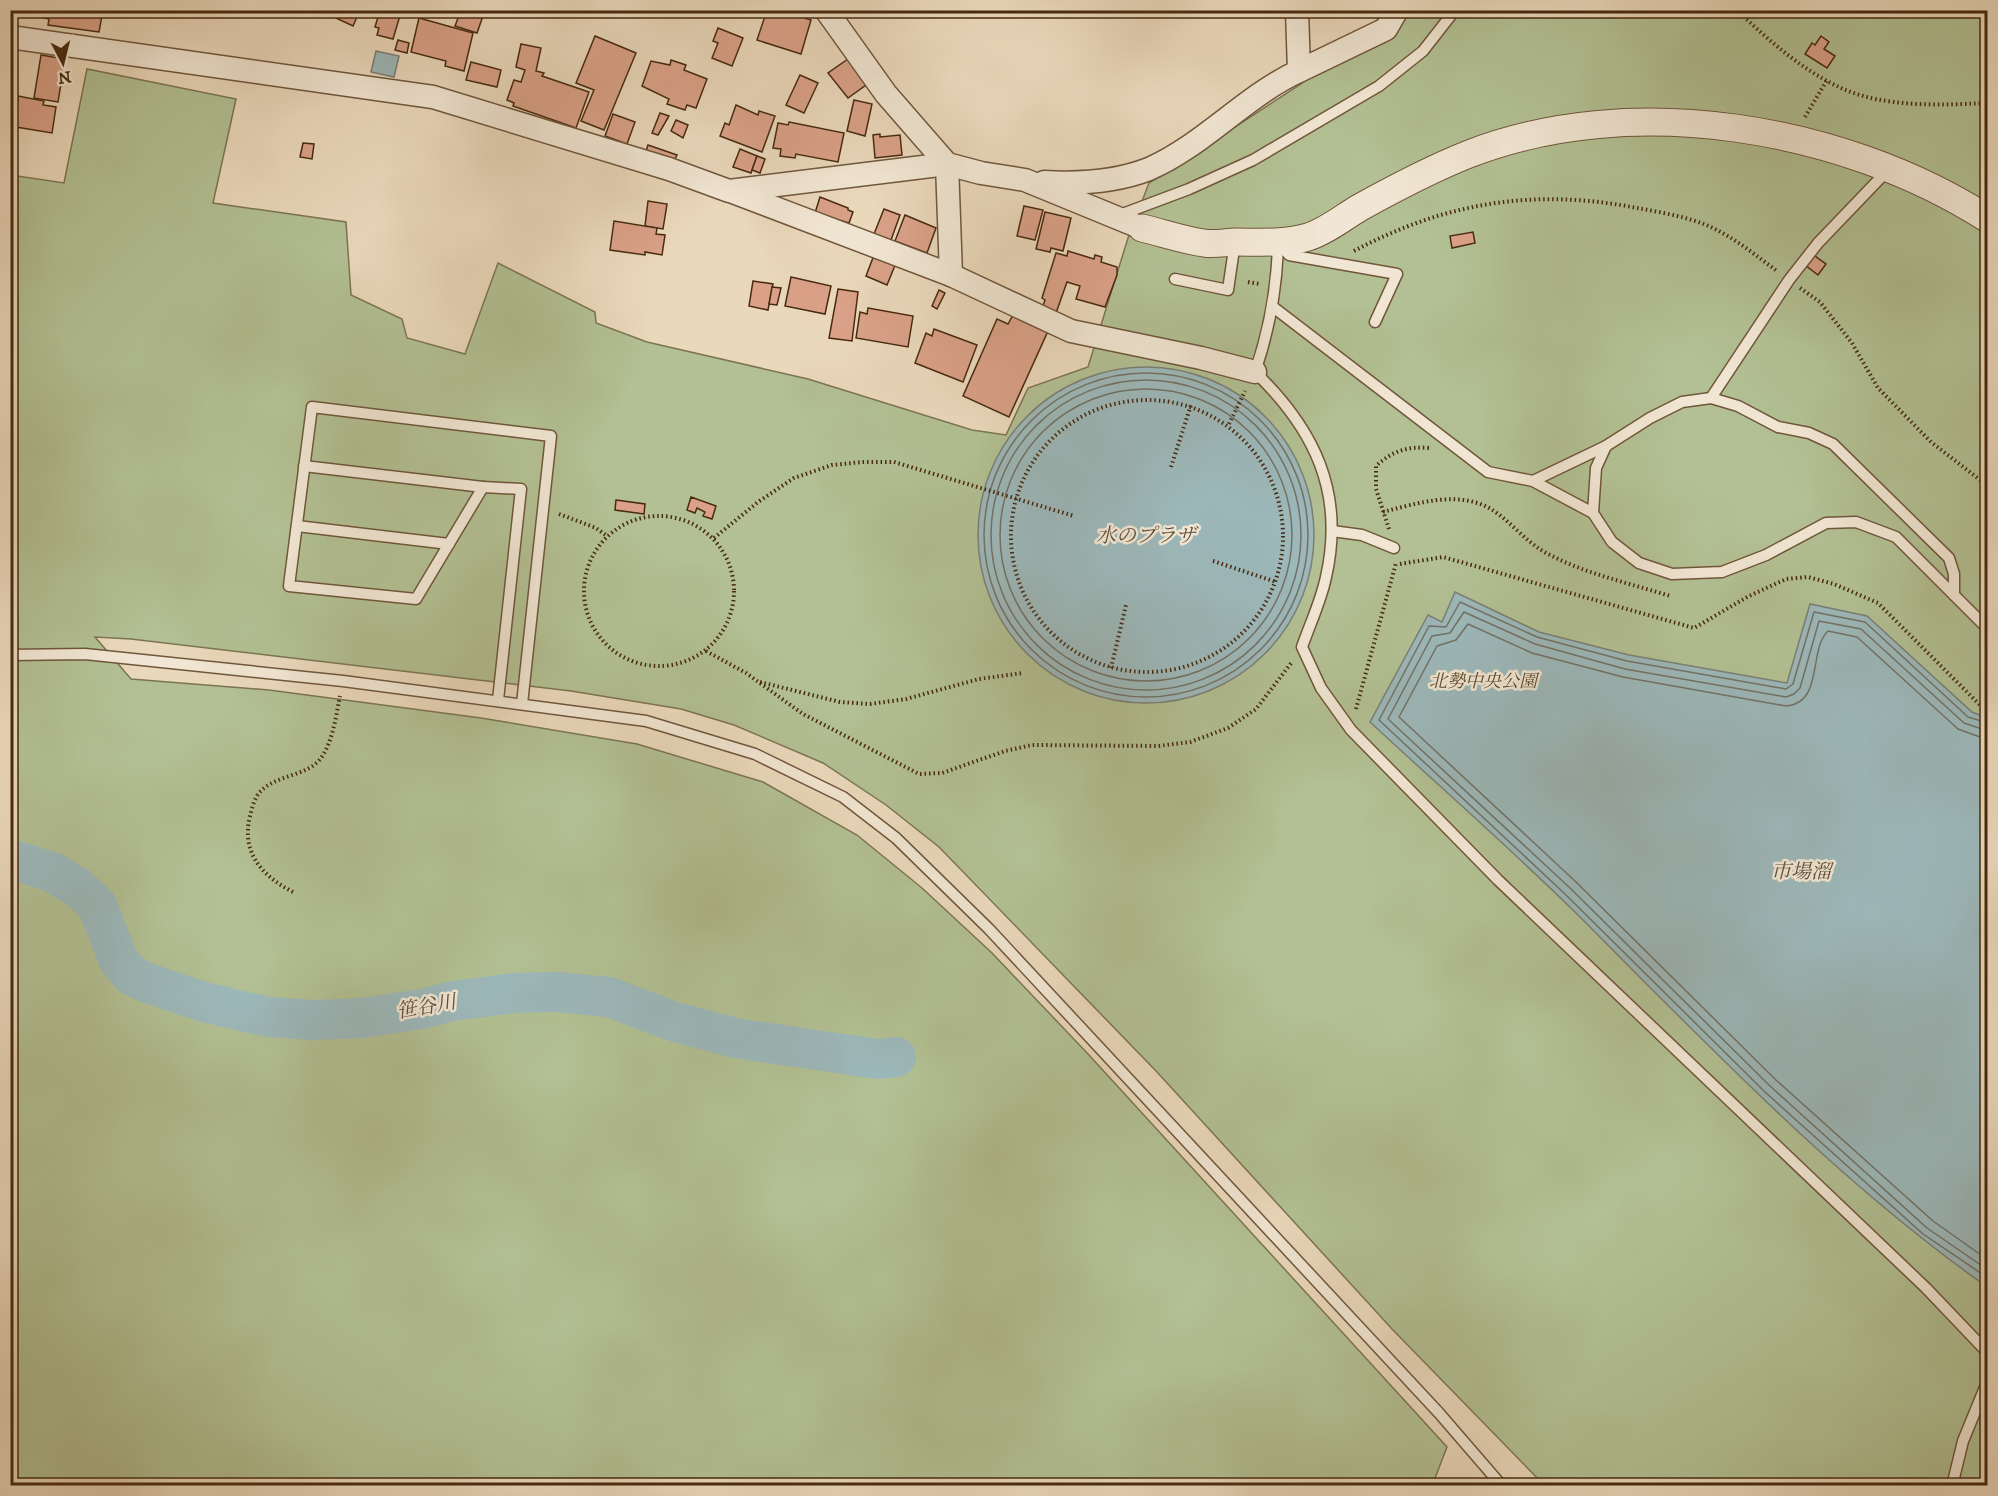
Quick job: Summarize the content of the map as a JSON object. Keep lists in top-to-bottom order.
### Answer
{
  "water": ["水のプラザ", "市場溜", "笹谷川"],
  "parks": ["北勢中央公園"],
  "north": "bottom"
}
